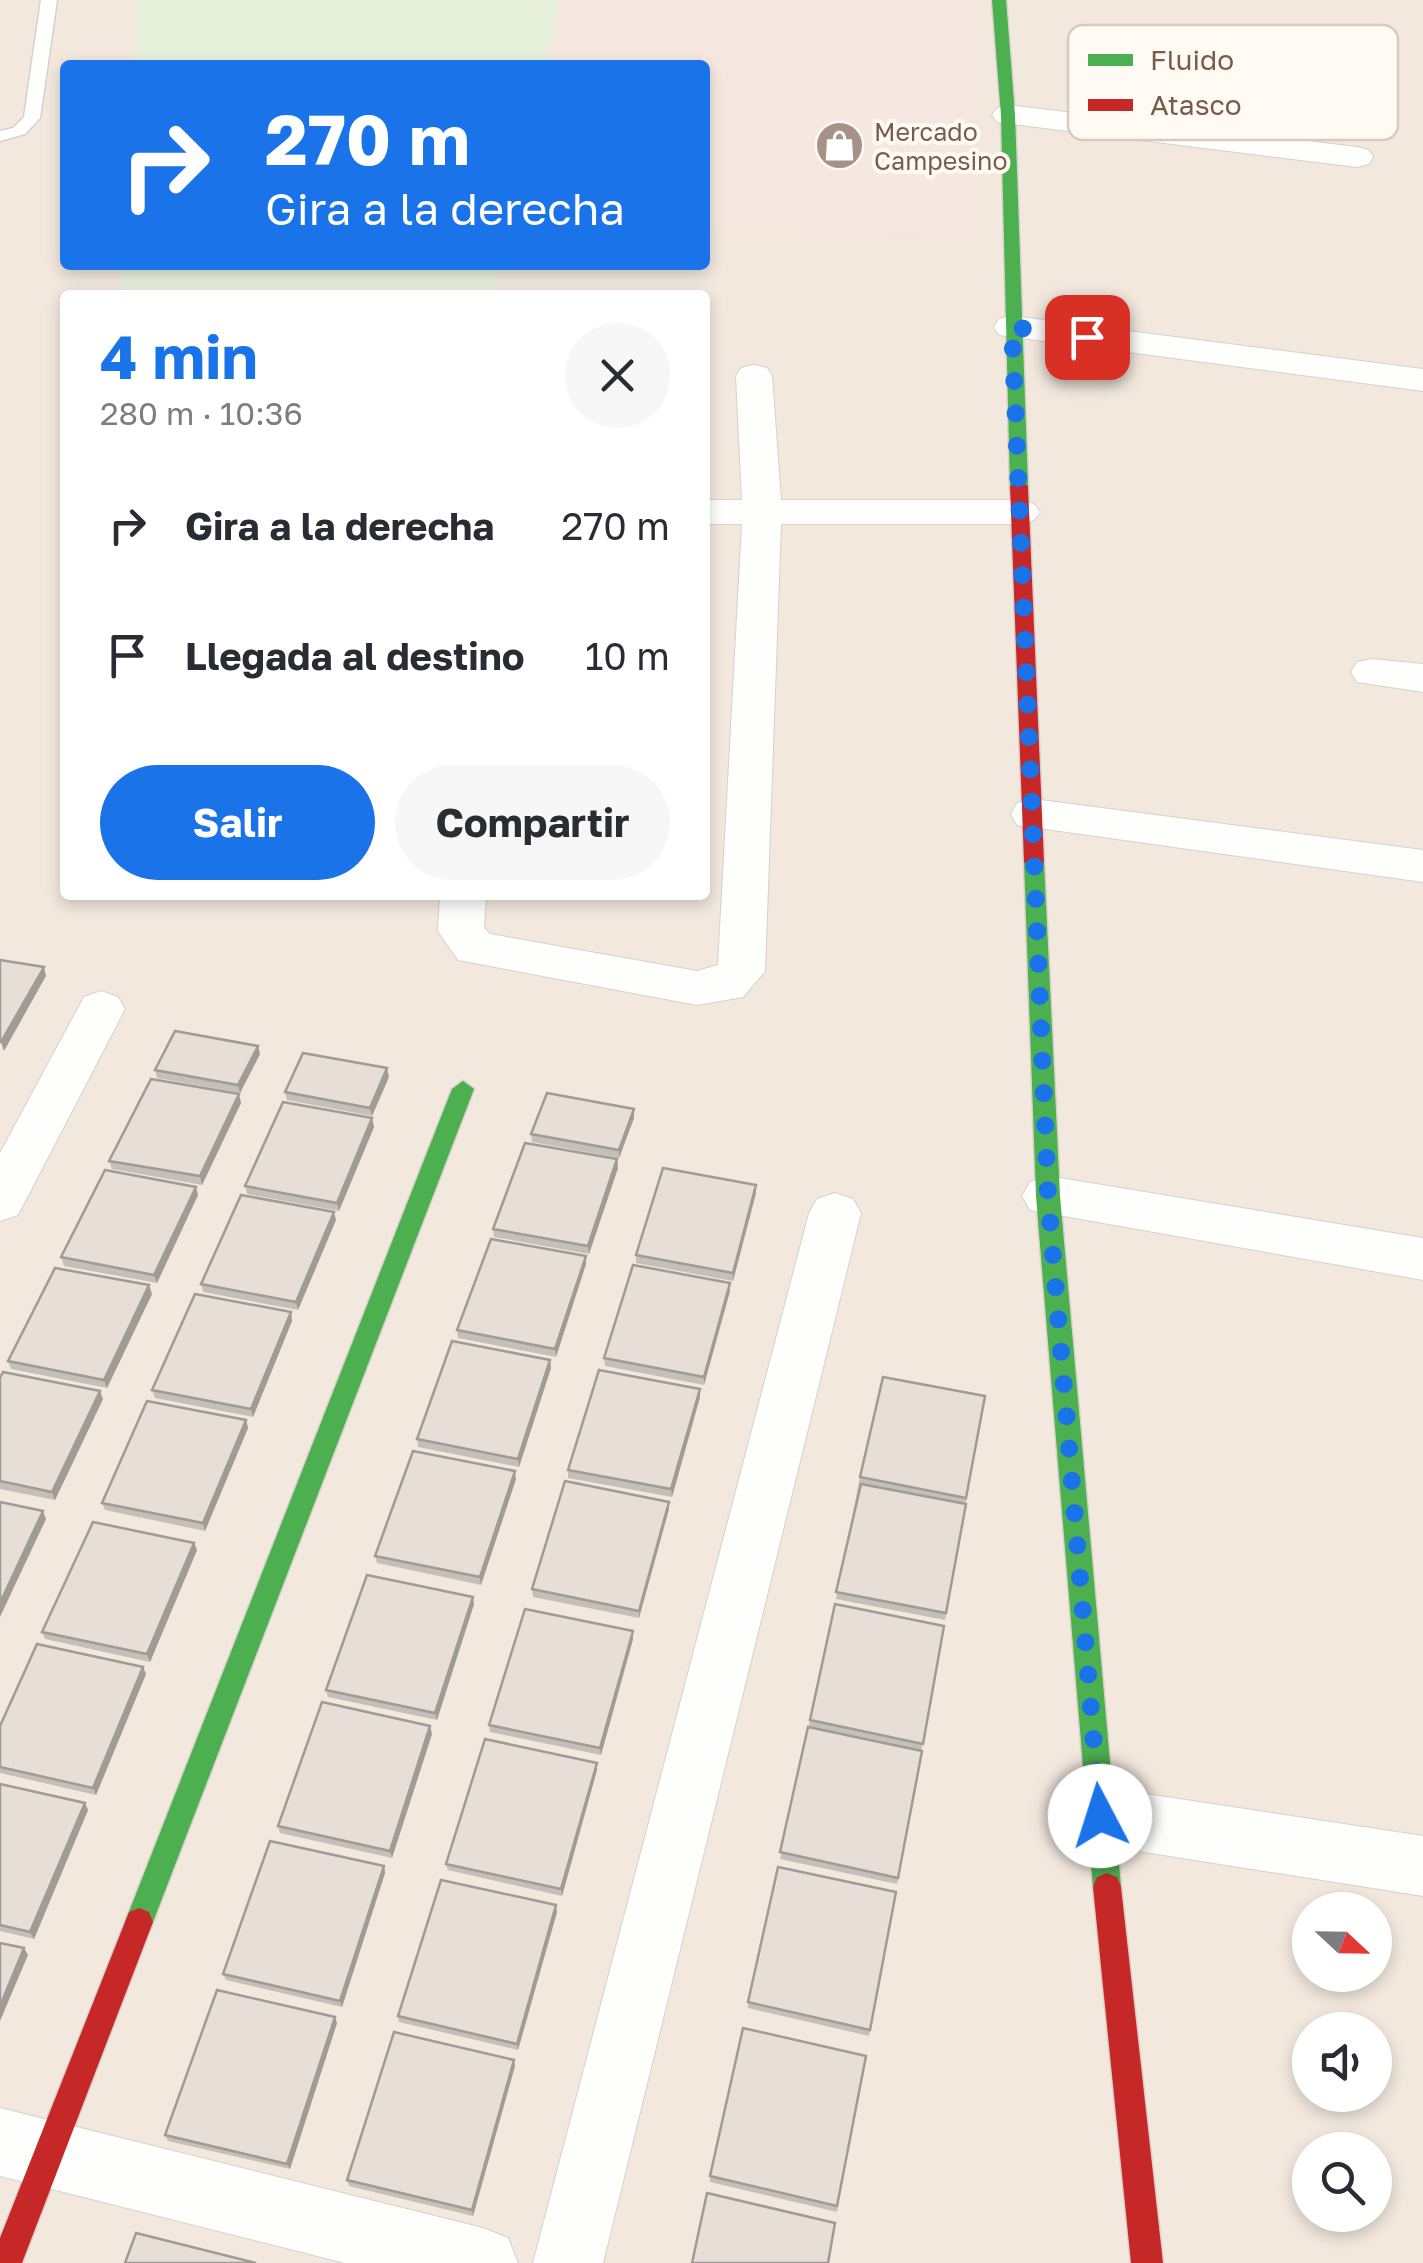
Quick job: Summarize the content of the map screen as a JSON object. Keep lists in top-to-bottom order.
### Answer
{
  "places": {
    "shop": ["Mercado Campesino"]
  },
  "legend": ["Fluido", "Atasco"],
  "north": "right",
  "page": {
    "turn": ["270 m", "Gira a la derecha"],
    "heading": ["4 min", "280 m · 10:36"],
    "list": [
      {
        "name": "Gira a la derecha",
        "value": "270 m"
      },
      {
        "name": "Llegada al destino",
        "value": "10 m"
      }
    ],
    "buttons": ["Salir", "Compartir"]
  }
}
